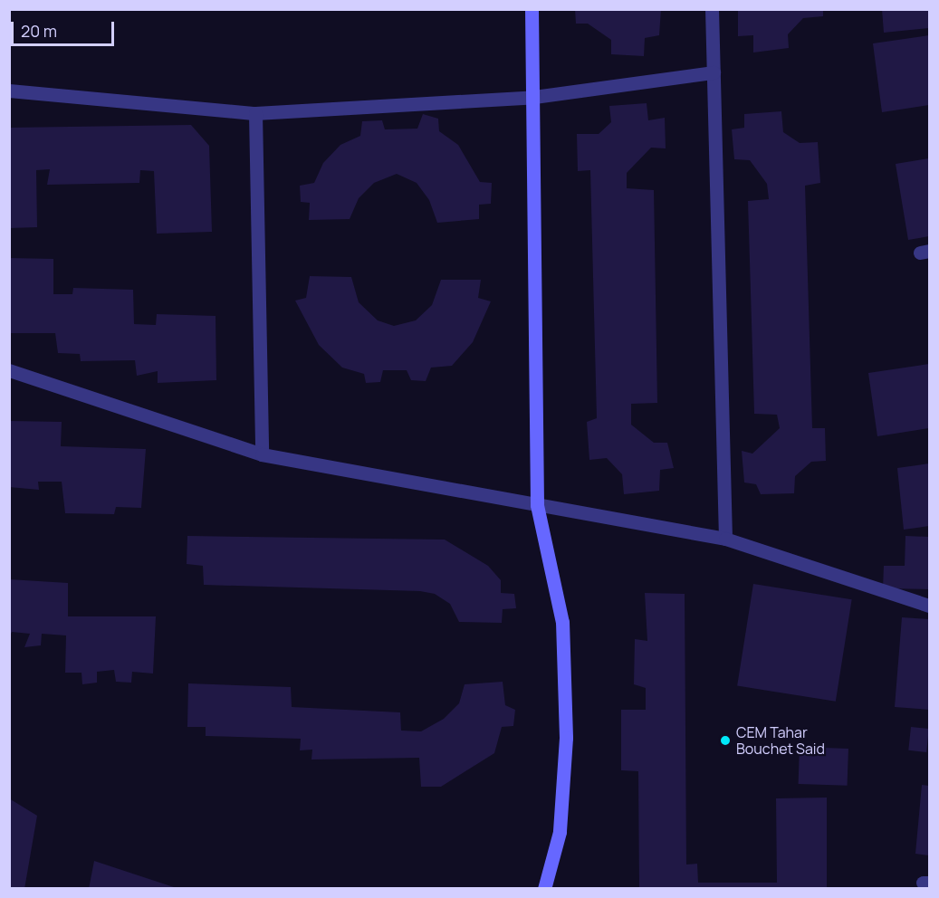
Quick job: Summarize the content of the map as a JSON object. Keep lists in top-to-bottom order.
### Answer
{
  "places": ["CEM Tahar Bouchet Said"],
  "scale_bar": "20 m"
}
